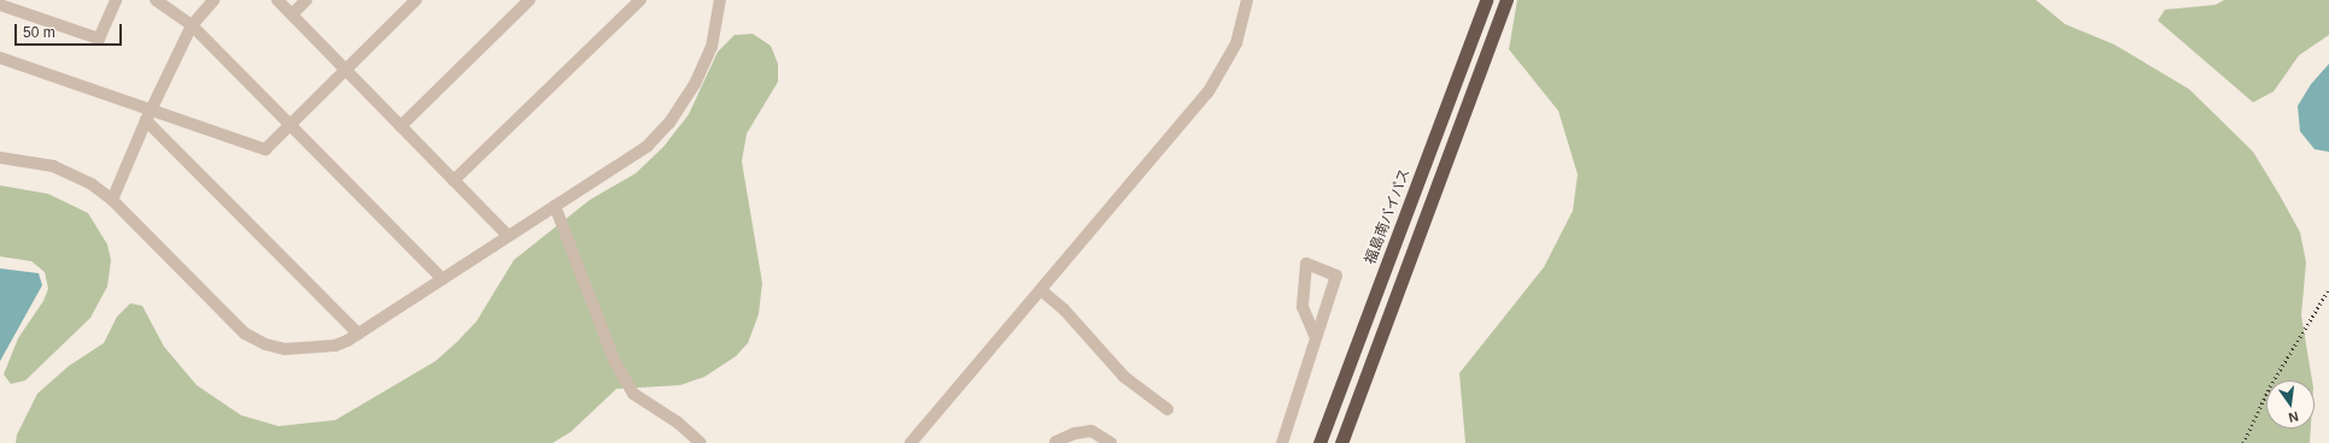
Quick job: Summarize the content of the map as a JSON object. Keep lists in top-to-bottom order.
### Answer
{
  "streets": {
    "highway": ["福島南バイパス"]
  },
  "scale_bar": "50 m",
  "north": "bottom"
}
